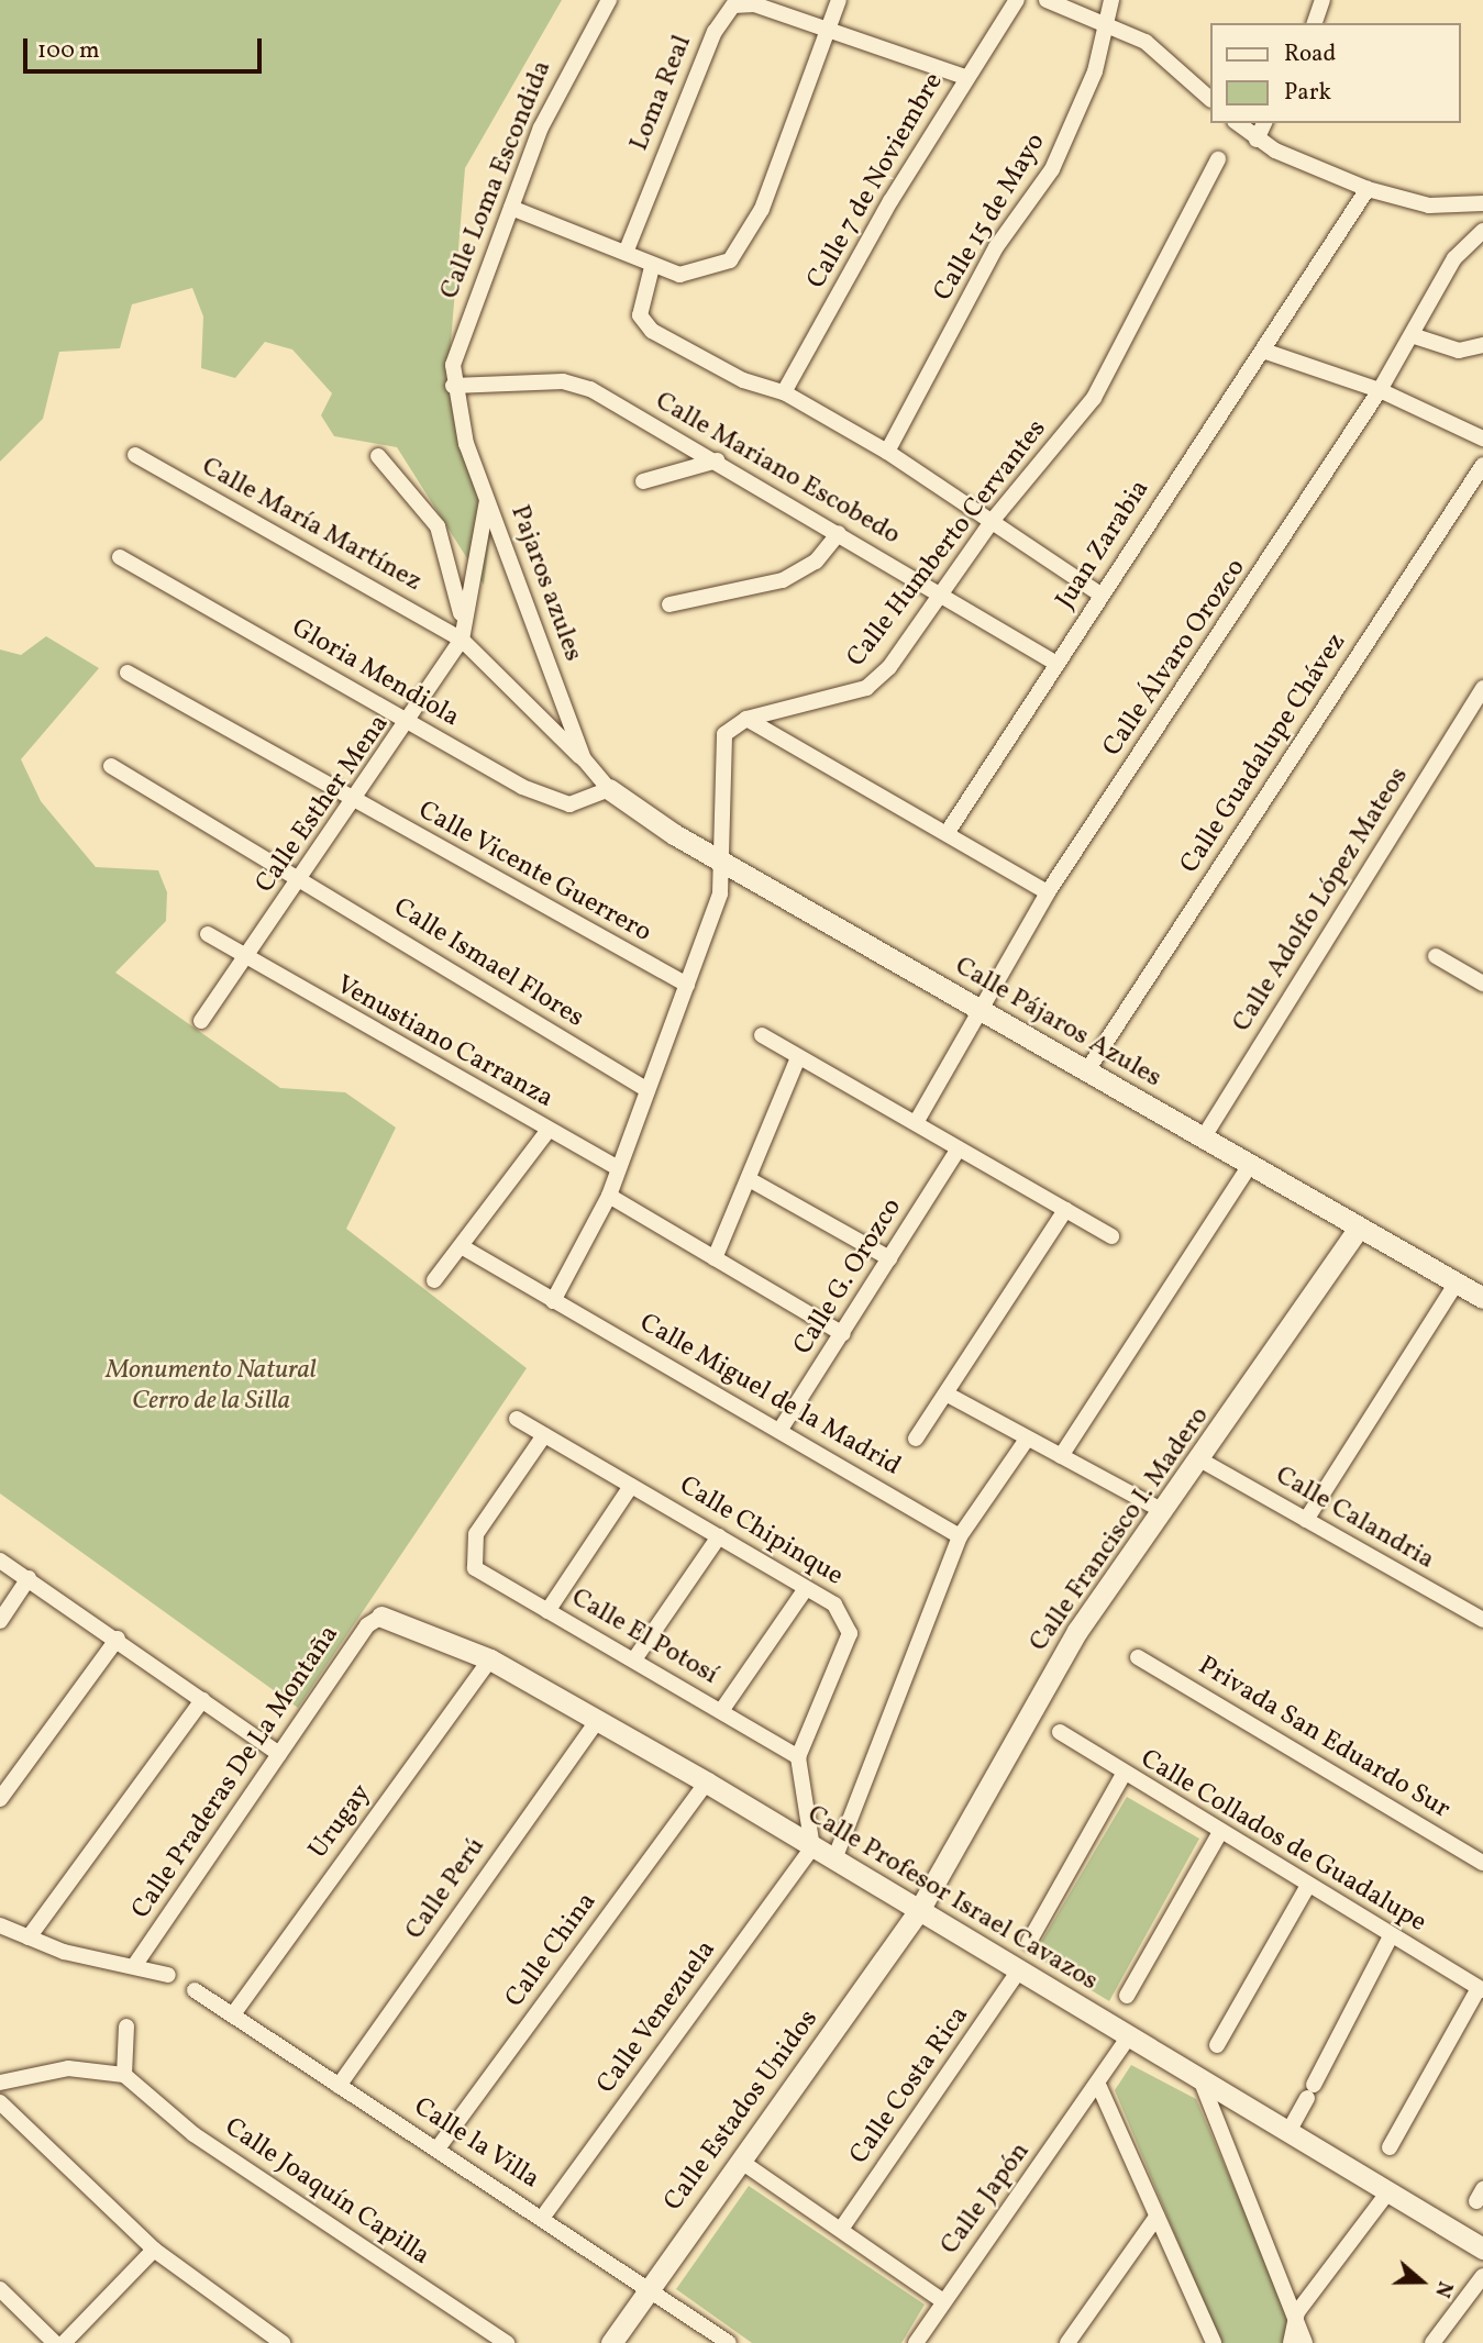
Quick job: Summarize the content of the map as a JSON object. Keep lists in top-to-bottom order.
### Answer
{
  "streets": {
    "street": [
      "Loma Real",
      "Calle Loma Escondida",
      "Calle 7 de Noviembre",
      "Calle 15 de Mayo",
      "Calle Mariano Escobedo",
      "Calle María Martínez",
      "Calle Humberto Cervantes",
      "Juan Zarabia",
      "Pajaros azules",
      "Calle Álvaro Orozco",
      "Gloria Mendiola",
      "Calle Guadalupe Chávez",
      "Calle Esther Mena",
      "Calle Vicente Guerrero",
      "Calle Adolfo López Mateos",
      "Calle Ismael Flores",
      "Calle Pájaros Azules",
      "Venustiano Carranza",
      "Calle G. Orozco",
      "Calle Miguel de la Madrid",
      "Calle Calandria",
      "Calle Francisco I. Madero",
      "Calle Chipinque",
      "Calle El Potosí",
      "Privada San Eduardo Sur",
      "Calle Praderas De La Montaña",
      "Urugay",
      "Calle Collados de Guadalupe",
      "Calle Perú",
      "Calle Profesor Israel Cavazos",
      "Calle China",
      "Calle Venezuela",
      "Calle Costa Rica",
      "Calle Estados Unidos",
      "Calle la Villa",
      "Calle Joaquín Capilla",
      "Calle Japón"
    ]
  },
  "crossings": [
    ["Calle Loma Escondida", "Calle Mariano Escobedo"],
    ["Calle Loma Escondida", "Pajaros azules"],
    ["Calle Mariano Escobedo", "Calle Humberto Cervantes"],
    ["Calle Mariano Escobedo", "Juan Zarabia"],
    ["Calle Mariano Escobedo", "Pajaros azules"],
    ["Calle María Martínez", "Pajaros azules"],
    ["Calle María Martínez", "Calle Esther Mena"],
    ["Pajaros azules", "Gloria Mendiola"],
    ["Pajaros azules", "Calle Esther Mena"],
    ["Pajaros azules", "Calle Pájaros Azules"],
    ["Calle Álvaro Orozco", "Calle Pájaros Azules"],
    ["Gloria Mendiola", "Calle Esther Mena"],
    ["Gloria Mendiola", "Calle Pájaros Azules"],
    ["Calle Guadalupe Chávez", "Calle Pájaros Azules"],
    ["Calle Esther Mena", "Calle Vicente Guerrero"],
    ["Calle Esther Mena", "Calle Ismael Flores"],
    ["Calle Esther Mena", "Venustiano Carranza"],
    ["Calle Adolfo López Mateos", "Calle Pájaros Azules"],
    ["Calle Pájaros Azules", "Calle Francisco I. Madero"],
    ["Calle G. Orozco", "Calle Miguel de la Madrid"],
    ["Calle Calandria", "Calle Francisco I. Madero"],
    ["Calle Francisco I. Madero", "Calle Profesor Israel Cavazos"],
    ["Calle Francisco I. Madero", "Calle Estados Unidos"],
    ["Calle Chipinque", "Calle El Potosí"],
    ["Calle Praderas De La Montaña", "Calle Profesor Israel Cavazos"],
    ["Urugay", "Calle Profesor Israel Cavazos"],
    ["Urugay", "Calle la Villa"],
    ["Calle Perú", "Calle Profesor Israel Cavazos"],
    ["Calle Perú", "Calle la Villa"],
    ["Calle Profesor Israel Cavazos", "Calle China"],
    ["Calle Profesor Israel Cavazos", "Calle Venezuela"],
    ["Calle Profesor Israel Cavazos", "Calle Costa Rica"],
    ["Calle Profesor Israel Cavazos", "Calle Estados Unidos"],
    ["Calle Profesor Israel Cavazos", "Calle Japón"],
    ["Calle China", "Calle la Villa"],
    ["Calle Venezuela", "Calle la Villa"],
    ["Calle Estados Unidos", "Calle la Villa"]
  ],
  "parks": ["Monumento Natural Cerro de la Silla"],
  "legend": ["Road", "Park"],
  "scale_bar": "100 m",
  "north": "right"
}
